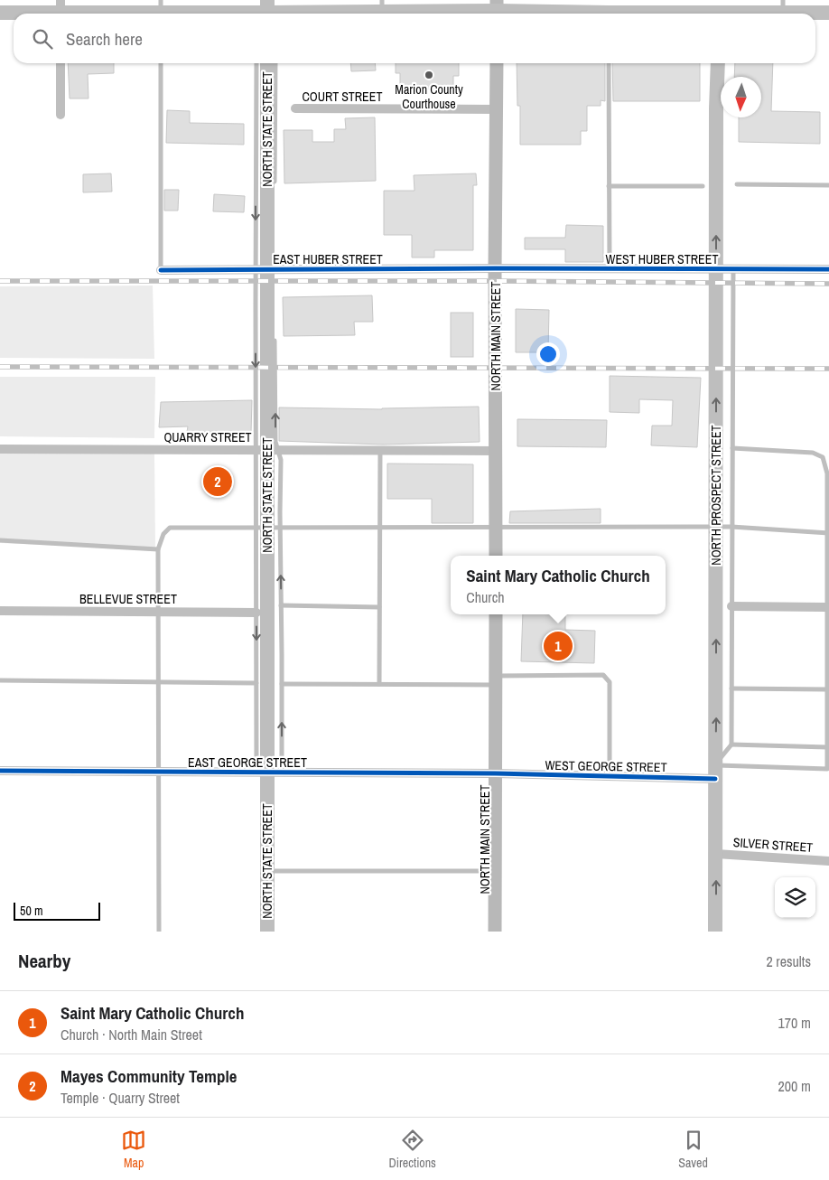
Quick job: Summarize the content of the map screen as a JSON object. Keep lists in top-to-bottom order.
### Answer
{
  "streets": {
    "main road": ["NORTH STATE STREET", "NORTH PROSPECT STREET"],
    "street": [
      "COURT STREET",
      "EAST HUBER STREET",
      "WEST HUBER STREET",
      "NORTH MAIN STREET",
      "QUARRY STREET",
      "BELLEVUE STREET",
      "EAST GEORGE STREET",
      "WEST GEORGE STREET",
      "SILVER STREET"
    ]
  },
  "crossings": [
    ["COURT STREET", "NORTH MAIN STREET"],
    ["NORTH STATE STREET", "EAST GEORGE STREET"],
    ["EAST HUBER STREET", "WEST HUBER STREET"],
    ["EAST HUBER STREET", "NORTH MAIN STREET"],
    ["WEST HUBER STREET", "NORTH MAIN STREET"],
    ["NORTH MAIN STREET", "QUARRY STREET"],
    ["NORTH MAIN STREET", "EAST GEORGE STREET"],
    ["NORTH MAIN STREET", "WEST GEORGE STREET"],
    ["NORTH PROSPECT STREET", "WEST GEORGE STREET"],
    ["NORTH PROSPECT STREET", "SILVER STREET"],
    ["EAST GEORGE STREET", "WEST GEORGE STREET"]
  ],
  "one_way": ["NORTH PROSPECT STREET"],
  "places": ["Marion County Courthouse"],
  "scale_bar": "50 m",
  "north": "bottom",
  "page": {
    "search": "Search here",
    "pins": ["2", "1"],
    "popup": ["Saint Mary Catholic Church", "Church"],
    "scale": "50 m",
    "heading": ["Nearby", "2 results"],
    "list": [
      {
        "mark": "1",
        "name": "Saint Mary Catholic Church",
        "note": "Church · North Main Street",
        "value": "170 m"
      },
      {
        "mark": "2",
        "name": "Mayes Community Temple",
        "note": "Temple · Quarry Street",
        "value": "200 m"
      }
    ],
    "nav": ["Map", "Directions", "Saved"]
  }
}
